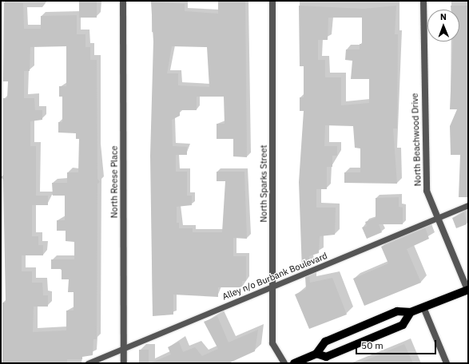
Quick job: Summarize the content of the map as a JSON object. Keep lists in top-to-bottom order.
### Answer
{
  "streets": {
    "street": ["North Beachwood Drive", "North Reese Place", "North Sparks Street"],
    "lane": ["Alley n/o Burbank Boulevard"]
  },
  "crossings": [
    ["North Beachwood Drive", "Alley n/o Burbank Boulevard"],
    ["North Reese Place", "Alley n/o Burbank Boulevard"],
    ["North Sparks Street", "Alley n/o Burbank Boulevard"]
  ],
  "scale_bar": "50 m",
  "north": "top"
}
